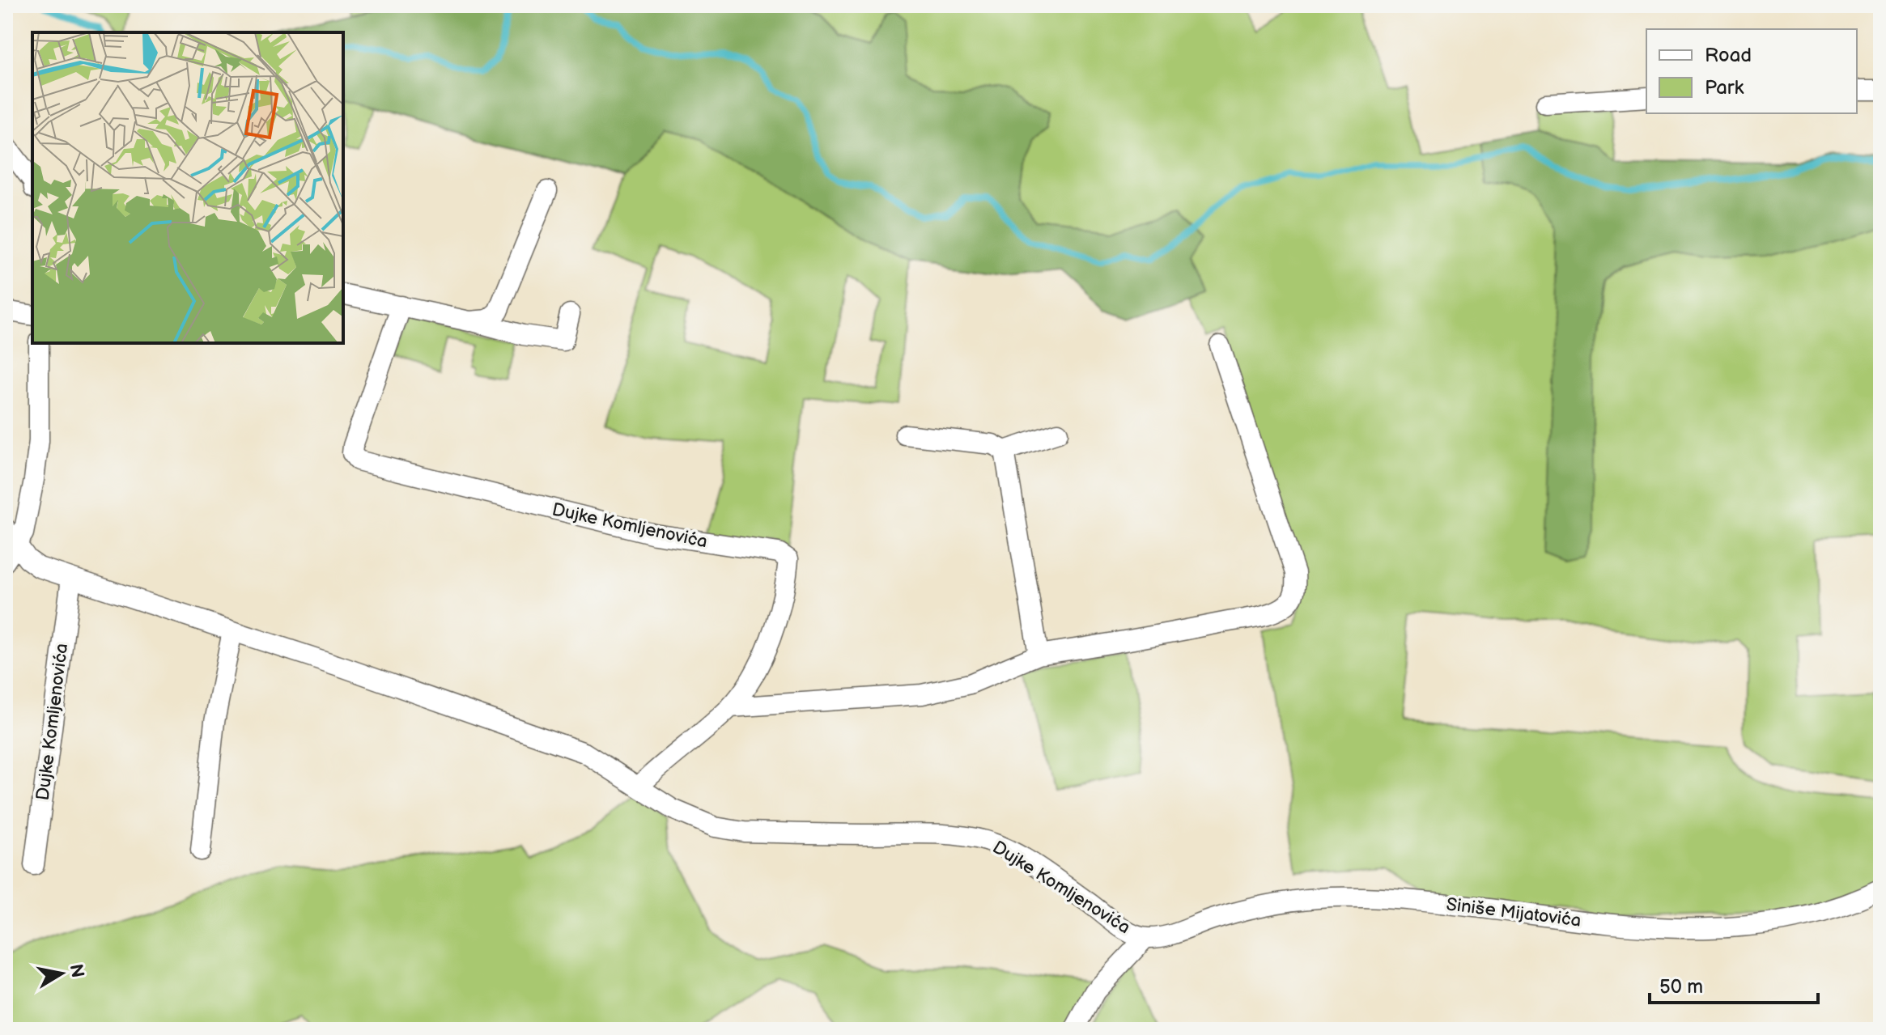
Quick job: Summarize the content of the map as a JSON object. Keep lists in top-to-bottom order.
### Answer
{
  "streets": {
    "street": ["Dujke Komljenovića", "Siniše Mijatovića"]
  },
  "crossings": [
    ["Dujke Komljenovića", "Siniše Mijatovića"]
  ],
  "legend": ["Road", "Park"],
  "scale_bar": "50 m",
  "north": "right"
}
